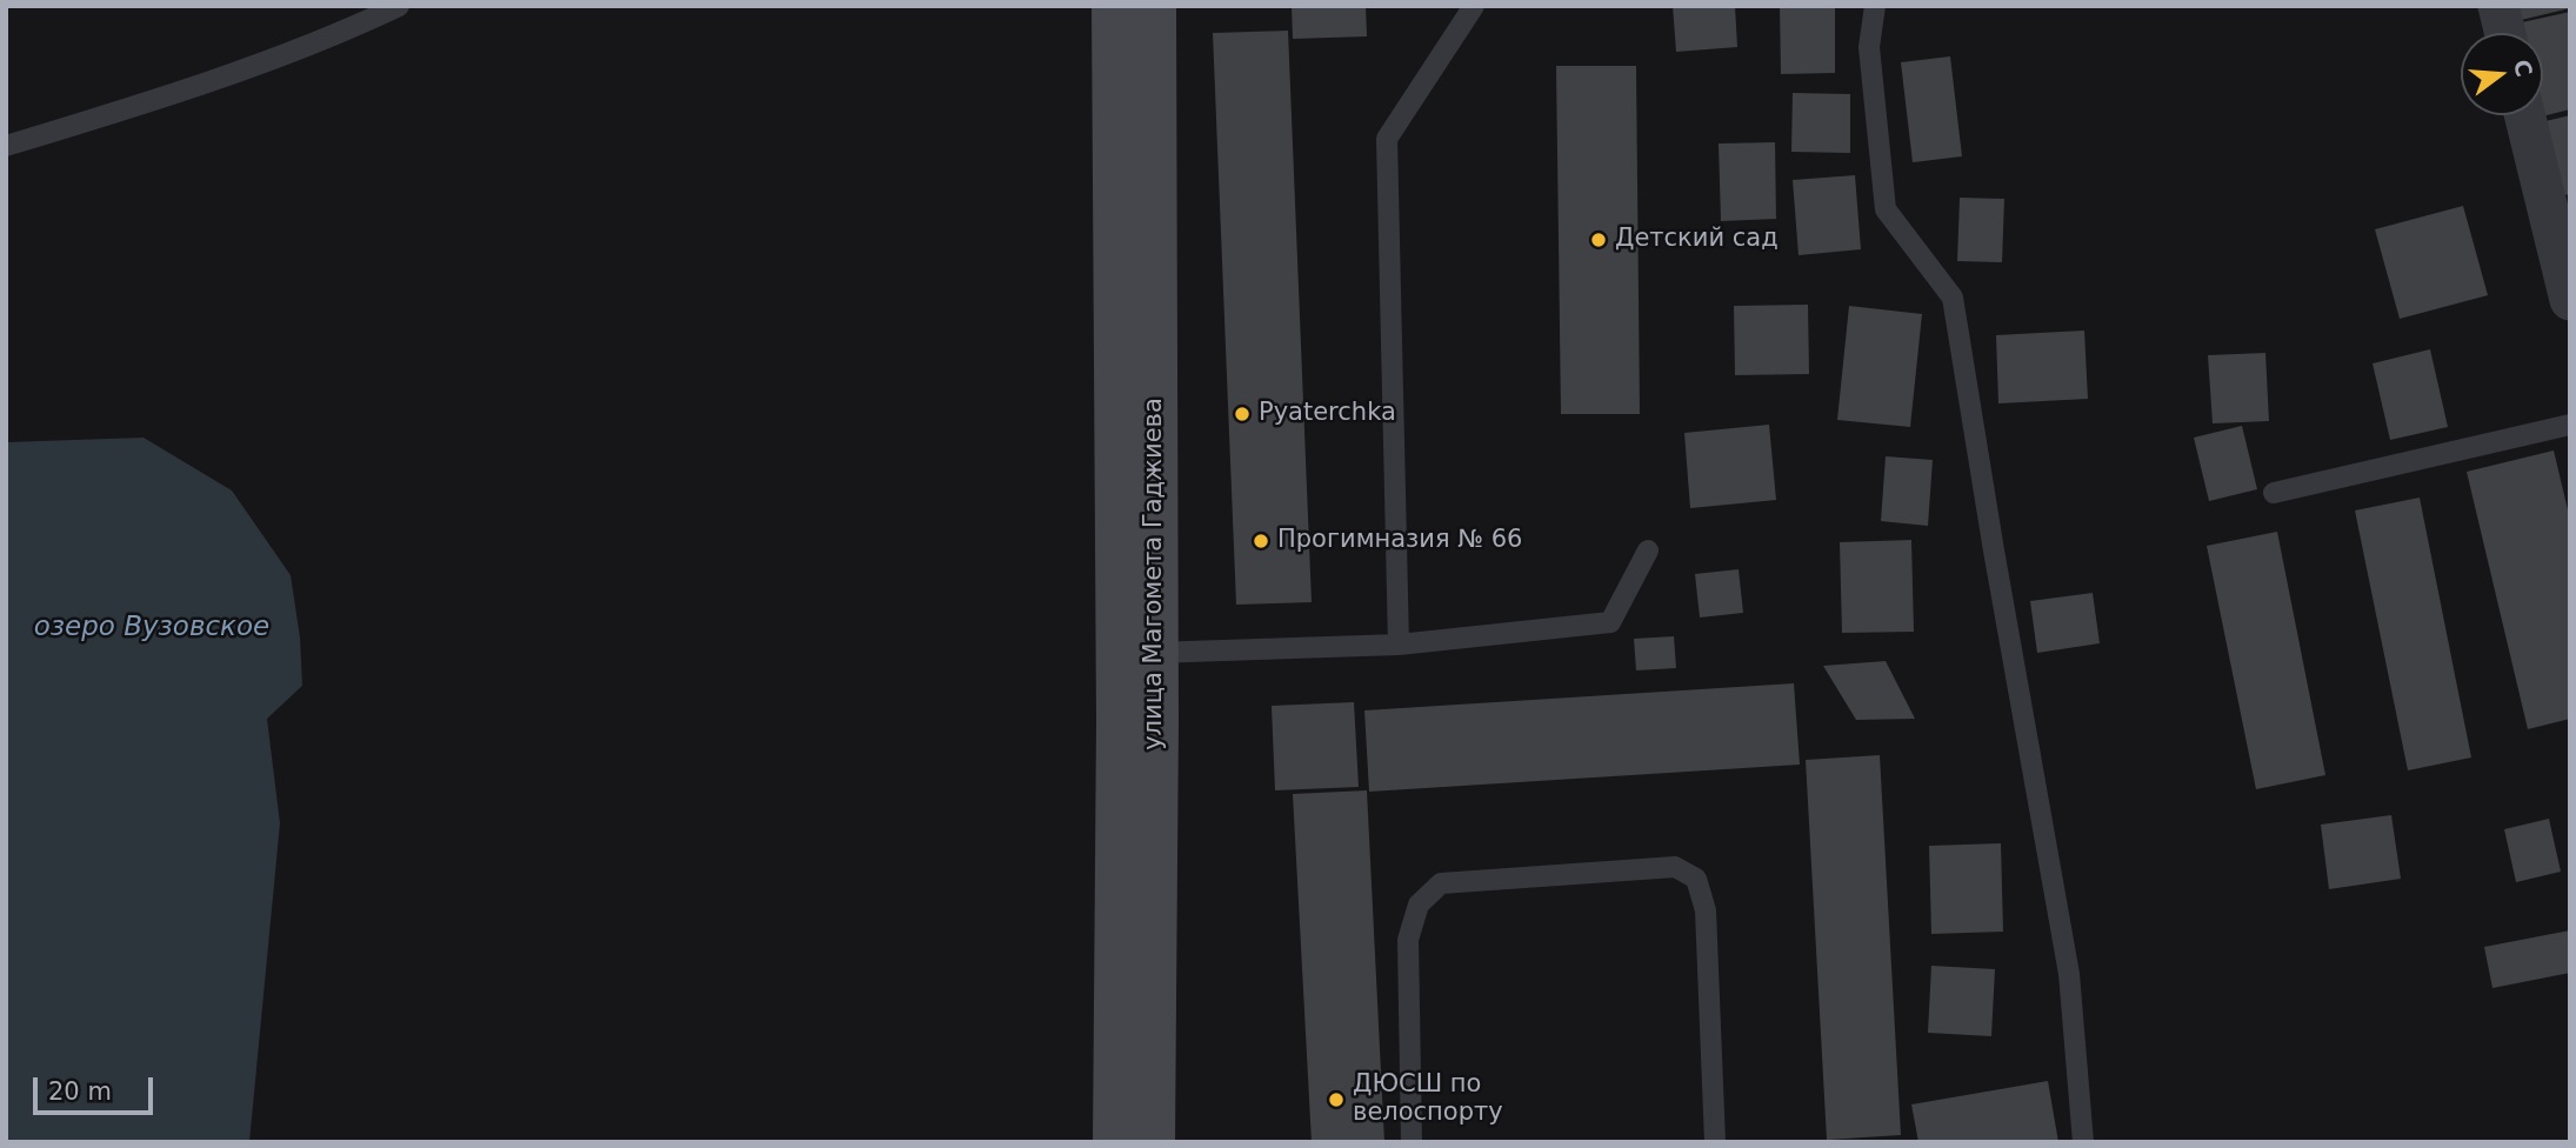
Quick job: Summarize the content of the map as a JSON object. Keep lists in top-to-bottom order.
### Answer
{
  "streets": {
    "main road": ["улица Магомета Гаджиева"]
  },
  "water": ["озеро Вузовское"],
  "places": [
    "Детский сад",
    "Pyaterchka",
    "Прогимназия № 66",
    "ДЮСШ по велоспорту"
  ],
  "scale_bar": "20 m",
  "north": "right"
}
